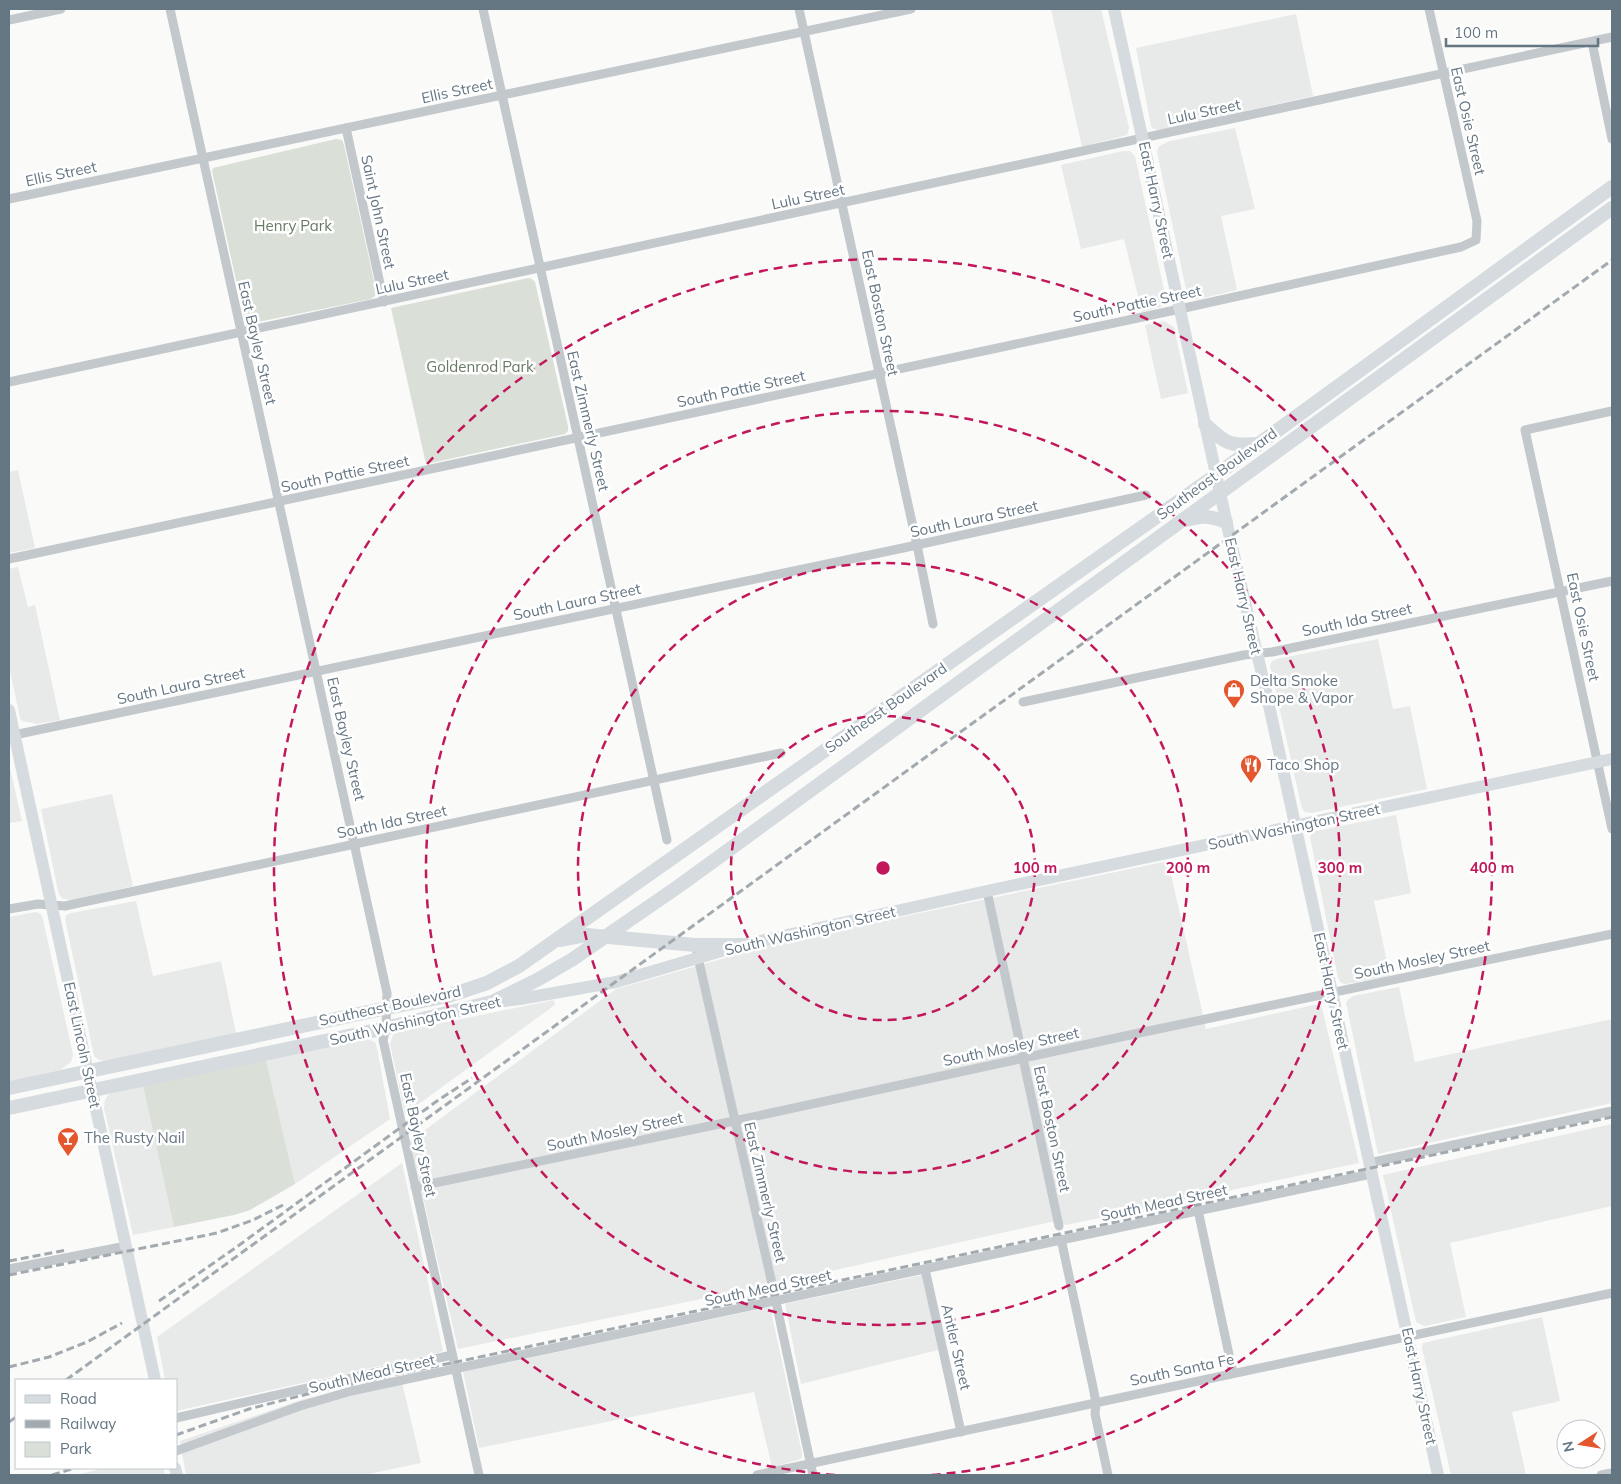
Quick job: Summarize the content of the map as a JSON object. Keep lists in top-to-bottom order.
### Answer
{
  "streets": {
    "main road": ["Southeast Boulevard", "South Washington Street"],
    "street": [
      "Ellis Street",
      "Lulu Street",
      "East Osie Street",
      "East Harry Street",
      "Saint John Street",
      "South Pattie Street",
      "East Boston Street",
      "East Bayley Street",
      "East Zimmerly Street",
      "South Laura Street",
      "South Ida Street",
      "South Mosley Street",
      "East Lincoln Street",
      "South Mead Street",
      "Antler Street",
      "South Santa Fe"
    ]
  },
  "crossings": [
    ["Ellis Street", "Saint John Street"],
    ["Ellis Street", "East Boston Street"],
    ["Ellis Street", "East Bayley Street"],
    ["Ellis Street", "East Zimmerly Street"],
    ["Lulu Street", "East Osie Street"],
    ["Lulu Street", "East Harry Street"],
    ["Lulu Street", "Saint John Street"],
    ["Lulu Street", "East Boston Street"],
    ["Lulu Street", "East Bayley Street"],
    ["Lulu Street", "East Zimmerly Street"],
    ["East Osie Street", "South Pattie Street"],
    ["East Osie Street", "South Ida Street"],
    ["East Osie Street", "South Washington Street"],
    ["East Harry Street", "South Pattie Street"],
    ["East Harry Street", "Southeast Boulevard"],
    ["East Harry Street", "South Ida Street"],
    ["East Harry Street", "South Washington Street"],
    ["East Harry Street", "South Mosley Street"],
    ["East Harry Street", "South Mead Street"],
    ["East Harry Street", "South Santa Fe"],
    ["South Pattie Street", "East Boston Street"],
    ["South Pattie Street", "East Bayley Street"],
    ["South Pattie Street", "East Zimmerly Street"],
    ["East Boston Street", "South Laura Street"],
    ["East Boston Street", "South Washington Street"],
    ["East Boston Street", "South Mosley Street"],
    ["East Bayley Street", "Southeast Boulevard"],
    ["East Bayley Street", "South Laura Street"],
    ["East Bayley Street", "South Ida Street"],
    ["East Bayley Street", "South Washington Street"],
    ["East Bayley Street", "South Mosley Street"],
    ["East Bayley Street", "South Mead Street"],
    ["East Zimmerly Street", "South Laura Street"],
    ["East Zimmerly Street", "South Ida Street"],
    ["East Zimmerly Street", "South Washington Street"],
    ["East Zimmerly Street", "South Mosley Street"],
    ["East Zimmerly Street", "South Mead Street"],
    ["East Zimmerly Street", "South Santa Fe"],
    ["Southeast Boulevard", "South Washington Street"],
    ["Southeast Boulevard", "East Lincoln Street"],
    ["South Laura Street", "East Lincoln Street"],
    ["South Ida Street", "East Lincoln Street"],
    ["South Washington Street", "East Lincoln Street"],
    ["South Mead Street", "Antler Street"],
    ["Antler Street", "South Santa Fe"]
  ],
  "parks": ["Henry Park", "Goldenrod Park"],
  "places": {
    "shop": ["Delta Smoke Shope & Vapor"],
    "restaurant": ["Taco Shop"],
    "bar": ["The Rusty Nail"]
  },
  "legend": ["Road", "Railway", "Park"],
  "scale_bar": "100 m",
  "north": "left",
  "rings": [
    "100 m",
    "200 m",
    "300 m",
    "400 m"
  ]
}
